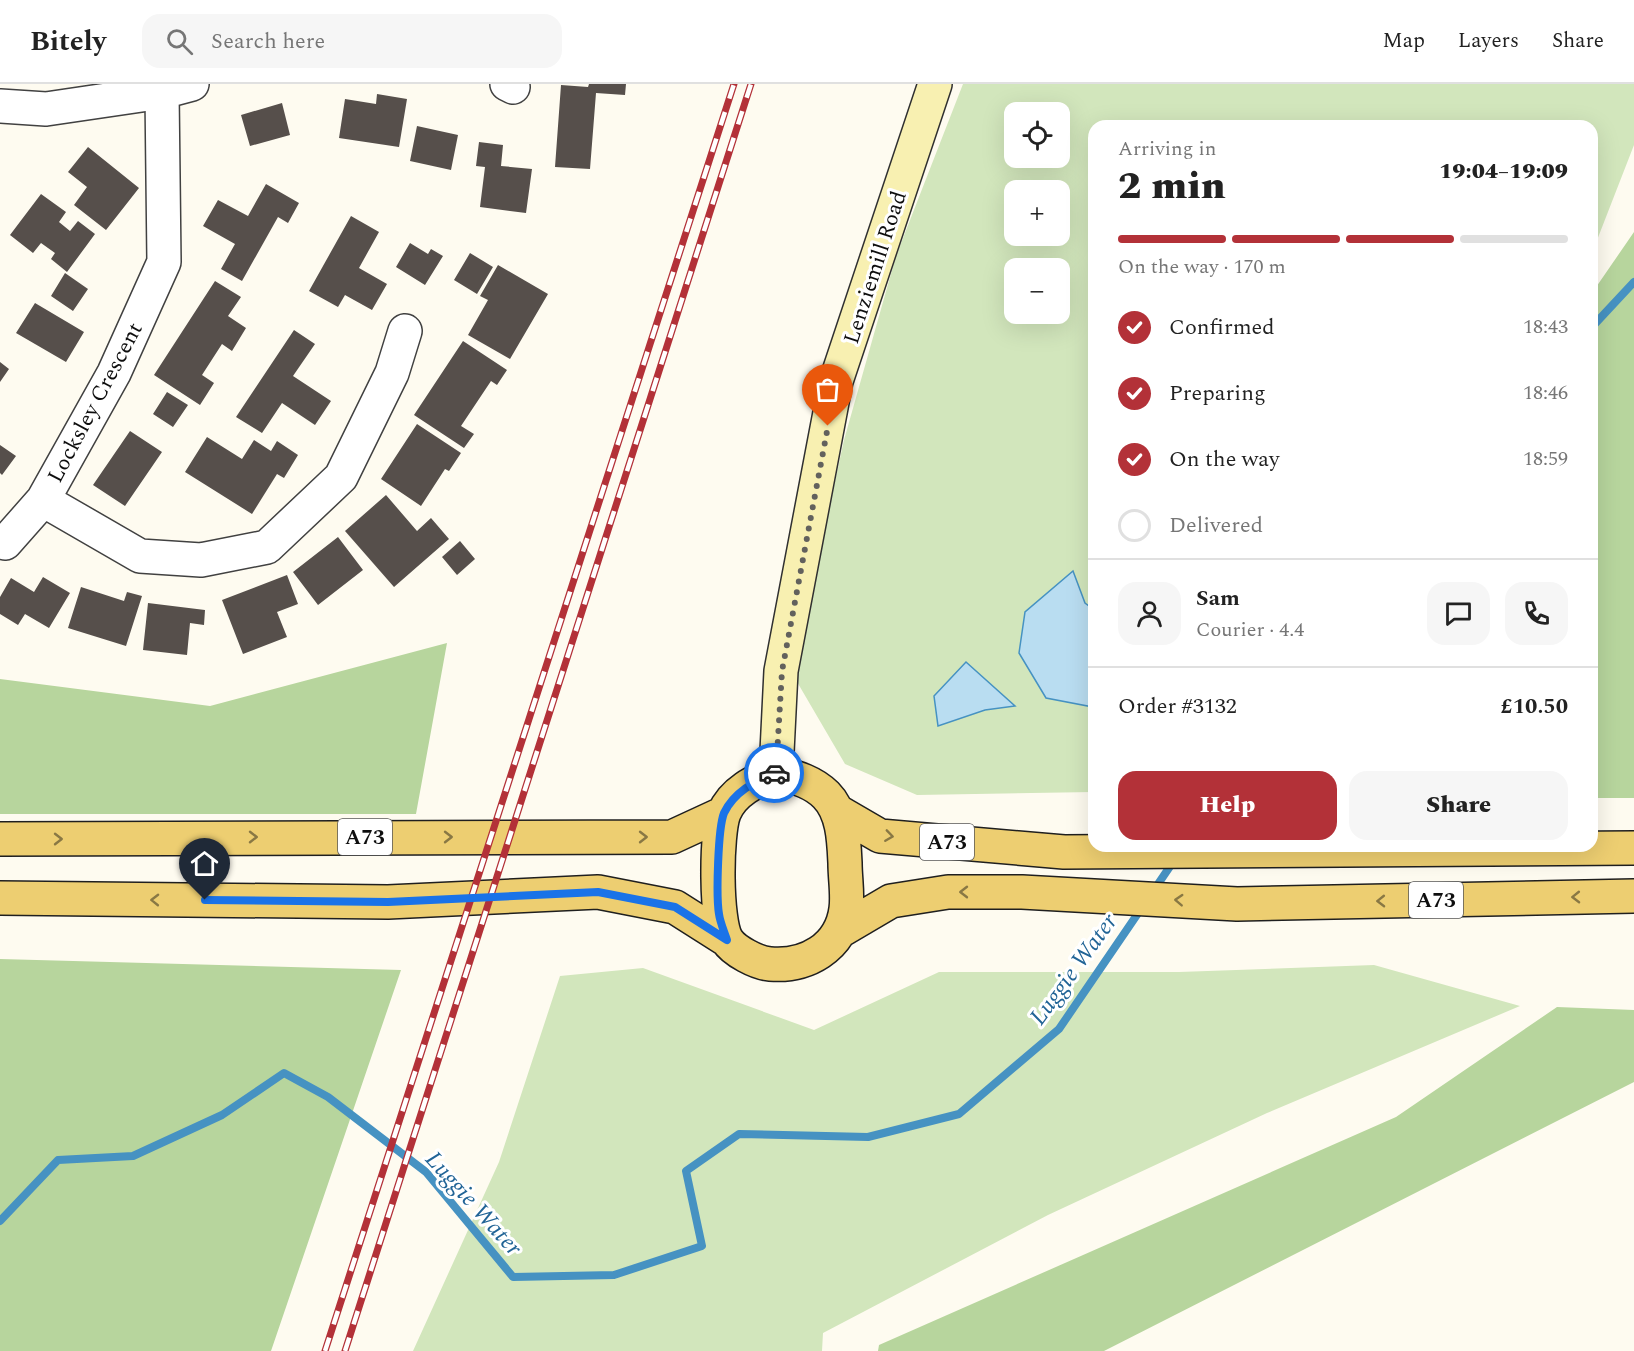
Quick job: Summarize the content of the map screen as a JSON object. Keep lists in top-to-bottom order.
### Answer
{
  "streets": {
    "main road": ["Lenziemill Road", "A73"],
    "street": ["Locksley Crescent"]
  },
  "crossings": [
    ["Lenziemill Road", "A73"]
  ],
  "water": ["Luggie Water"],
  "page": {
    "header": "Bitely",
    "search": "Search here",
    "nav": ["Map", "Layers", "Share"],
    "map_buttons": ["+", "−"],
    "heading": ["2 min", "Arriving in", "19:04–19:09"],
    "panel": [
      "Sam",
      "Courier · 4.4",
      "Order #3132",
      "£10.50"
    ],
    "bar": "On the way · 170 m",
    "list": [
      ["Confirmed", "18:43"],
      ["Preparing", "18:46"],
      ["On the way", "18:59"],
      "Delivered"
    ],
    "buttons": ["Help", "Share"]
  }
}
